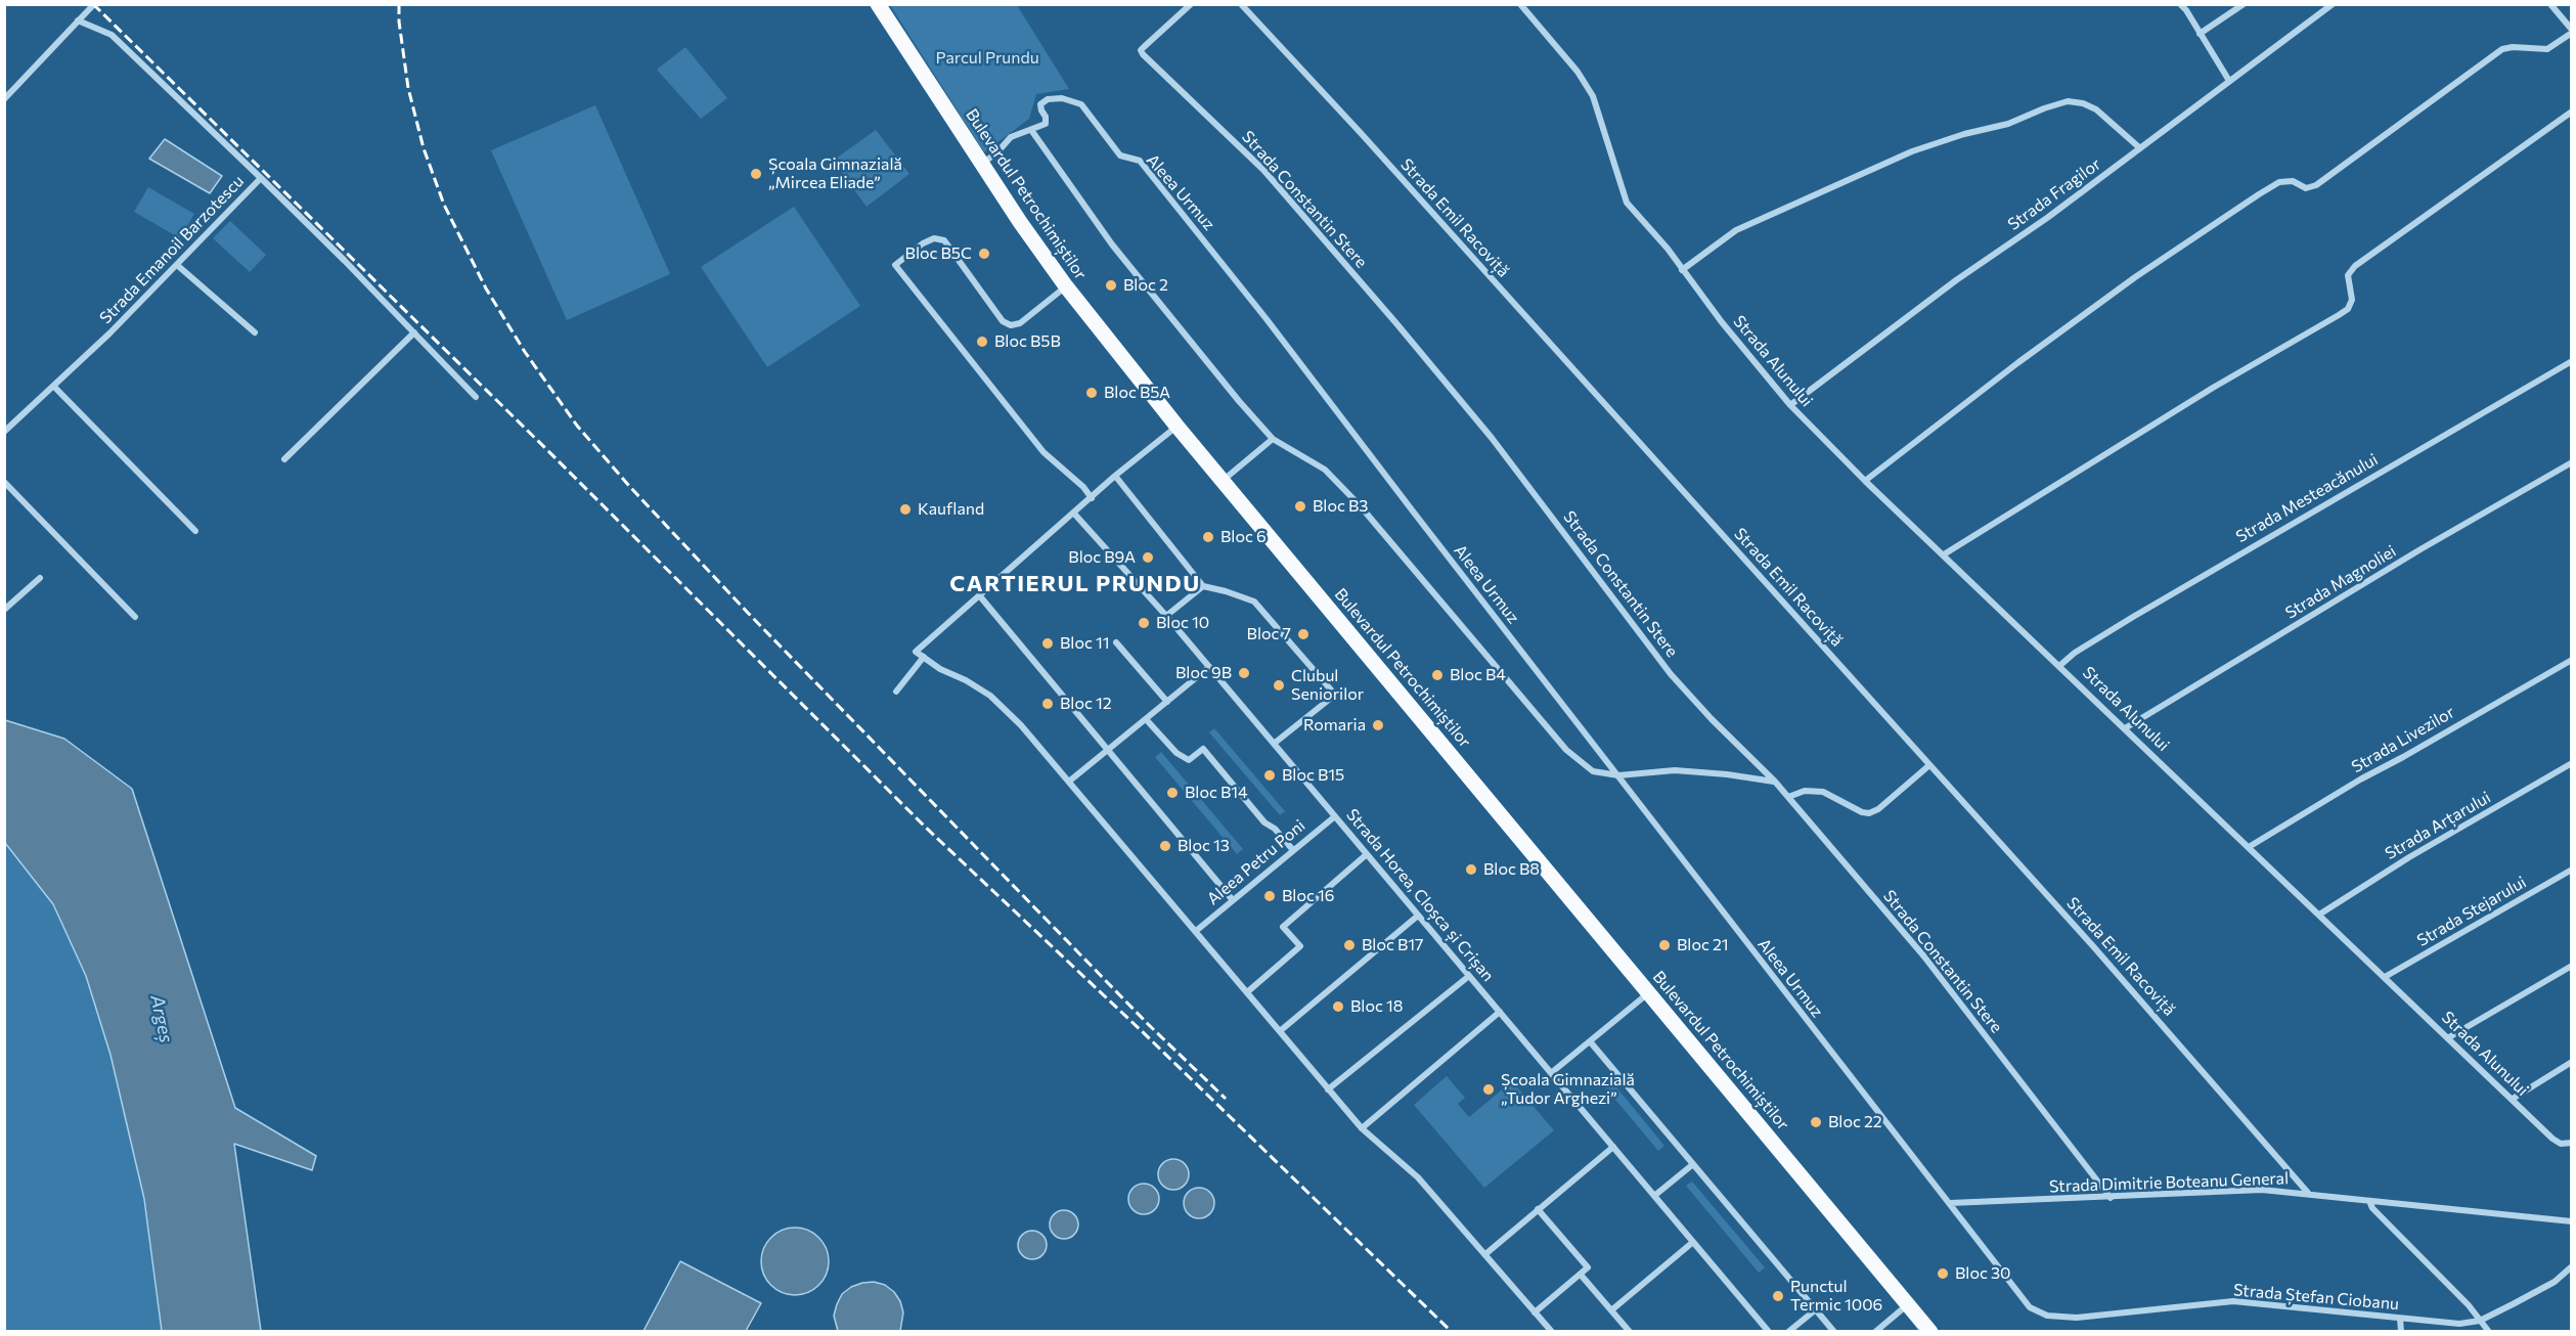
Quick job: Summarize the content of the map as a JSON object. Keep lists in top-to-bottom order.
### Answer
{
  "streets": {
    "main road": ["Bulevardul Petrochimiștilor"],
    "street": [
      "Aleea Urmuz",
      "Strada Fragilor",
      "Strada Constantin Stere",
      "Strada Emil Racoviță",
      "Strada Emanoil Barzotescu",
      "Strada Alunului",
      "Strada Mesteacănului",
      "Strada Magnoliei",
      "Strada Livezilor",
      "Strada Arțarului",
      "Aleea Petru Poni",
      "Strada Horea, Cloșca și Crișan",
      "Strada Stejarului",
      "Strada Dimitrie Boteanu General",
      "Strada Ștefan Ciobanu"
    ]
  },
  "crossings": [
    ["Aleea Urmuz", "Strada Dimitrie Boteanu General"],
    ["Aleea Urmuz", "Strada Ștefan Ciobanu"],
    ["Strada Fragilor", "Strada Alunului"],
    ["Strada Constantin Stere", "Strada Dimitrie Boteanu General"],
    ["Strada Emil Racoviță", "Strada Dimitrie Boteanu General"],
    ["Strada Alunului", "Strada Mesteacănului"],
    ["Strada Alunului", "Strada Magnoliei"],
    ["Strada Alunului", "Strada Livezilor"],
    ["Strada Alunului", "Strada Arțarului"],
    ["Strada Alunului", "Strada Stejarului"],
    ["Aleea Petru Poni", "Strada Horea, Cloșca și Crișan"],
    ["Strada Dimitrie Boteanu General", "Strada Ștefan Ciobanu"]
  ],
  "districts": ["CARTIERUL PRUNDU"],
  "water": ["Argeș"],
  "parks": ["Parcul Prundu"],
  "places": [
    "Școala Gimnazială „Mircea Eliade”",
    "Bloc B5C",
    "Bloc 2",
    "Bloc B5B",
    "Bloc B5A",
    "Bloc B3",
    "Kaufland",
    "Bloc 6",
    "Bloc B9A",
    "Bloc 10",
    "Bloc 7",
    "Bloc 11",
    "Bloc 9B",
    "Bloc B4",
    "Clubul Seniorilor",
    "Bloc 12",
    "Romaria",
    "Bloc B15",
    "Bloc B14",
    "Bloc 13",
    "Bloc B8",
    "Bloc 16",
    "Bloc B17",
    "Bloc 21",
    "Bloc 18",
    "Școala Gimnazială „Tudor Arghezi”",
    "Bloc 22",
    "Bloc 30",
    "Punctul Termic 1006"
  ]
}
